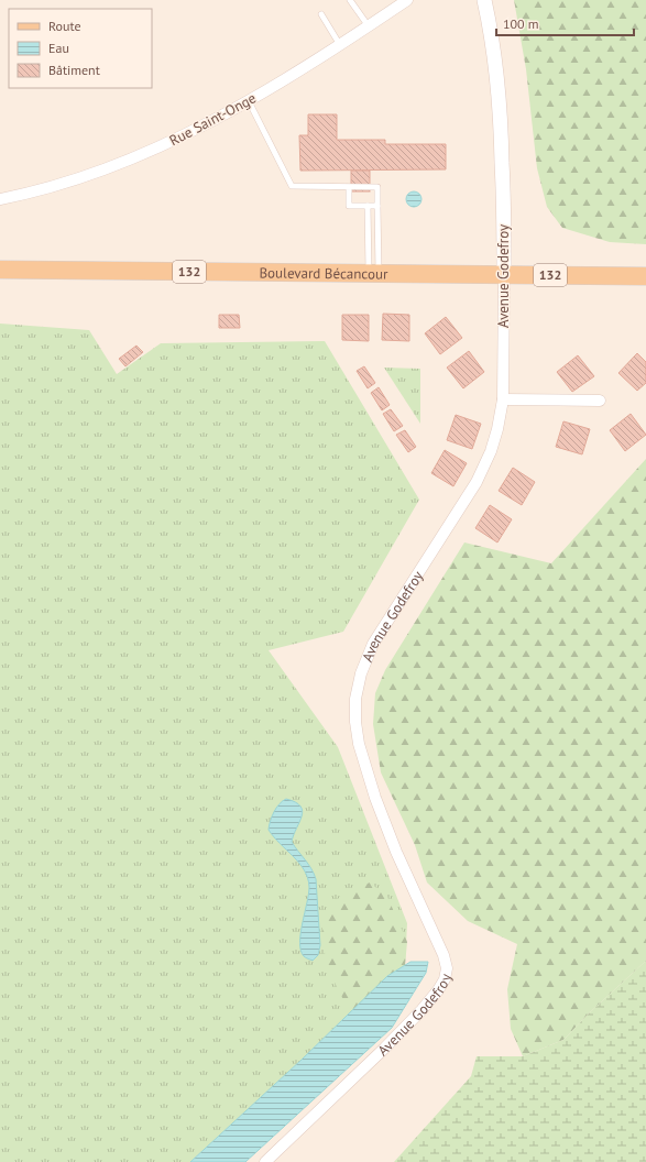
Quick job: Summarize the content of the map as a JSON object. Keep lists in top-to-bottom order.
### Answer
{
  "streets": {
    "main road": ["132", "Boulevard Bécancour"],
    "street": ["Rue Saint-Onge", "Avenue Godefroy"]
  },
  "crossings": [
    ["Boulevard Bécancour", "Avenue Godefroy"]
  ],
  "legend": ["Route", "Eau", "Bâtiment"],
  "scale_bar": "100 m"
}
